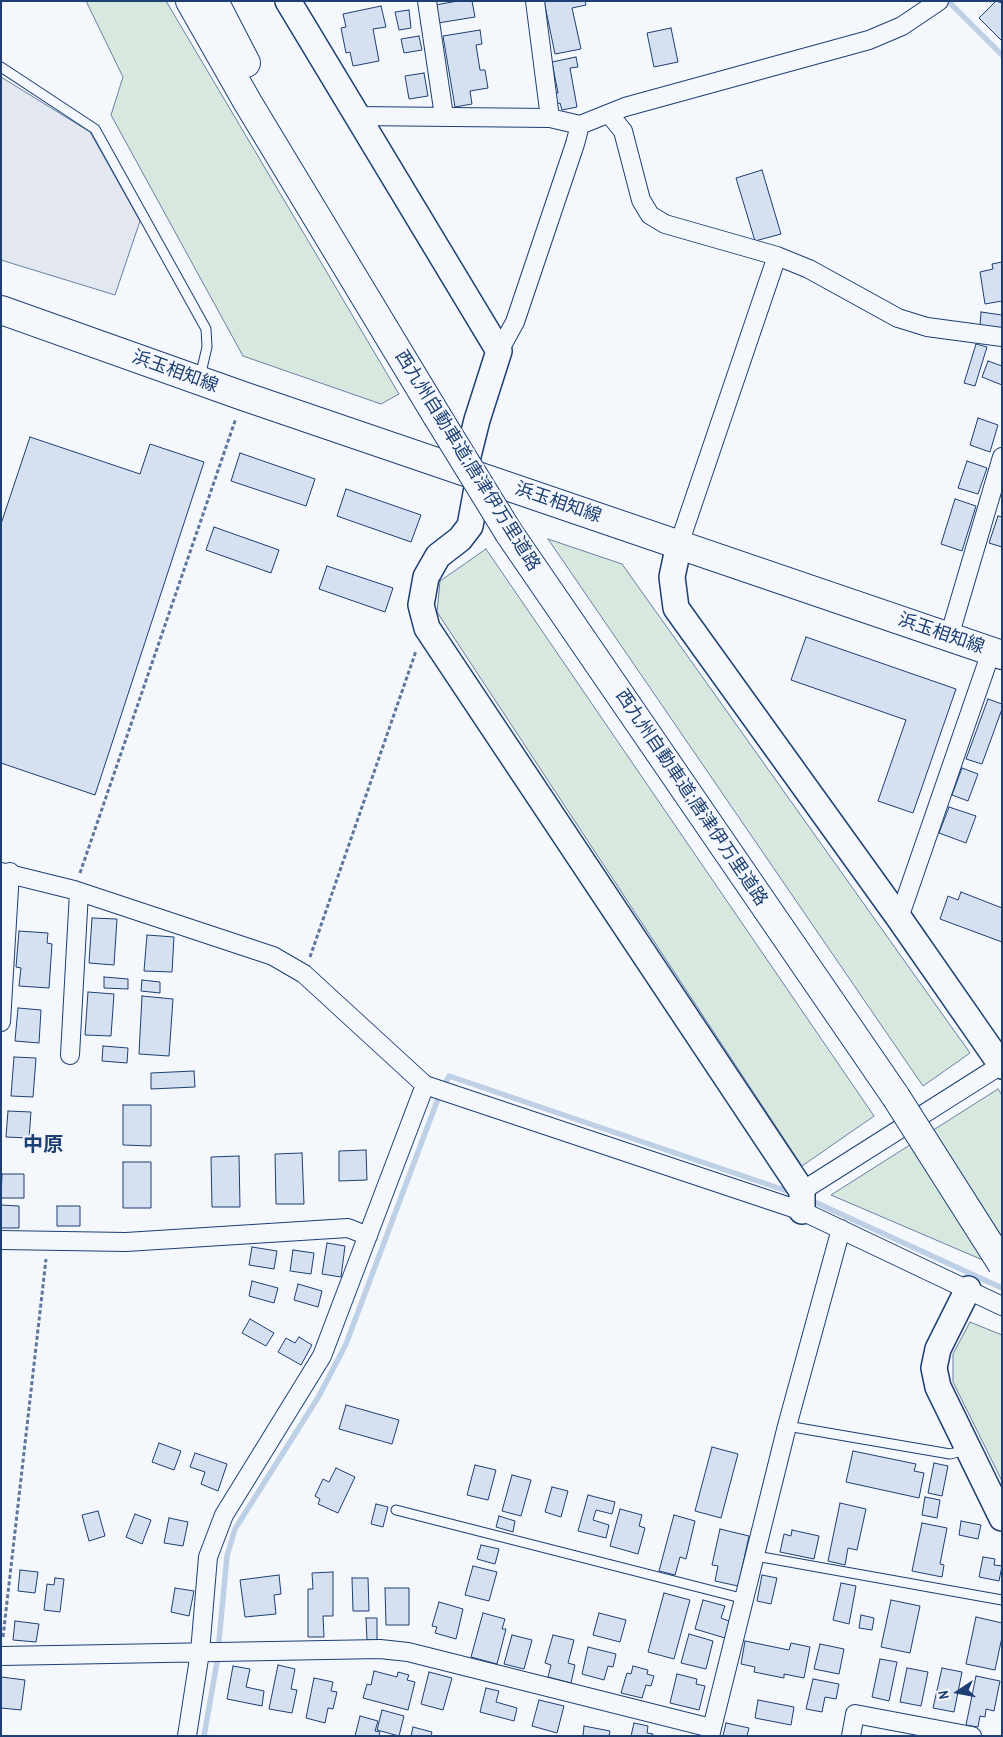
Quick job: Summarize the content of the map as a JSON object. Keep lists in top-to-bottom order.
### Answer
{
  "streets": {
    "main road": ["浜玉相知線", "西九州自動車道;唐津伊万里道路"]
  },
  "districts": ["中原"],
  "north": "left"
}
